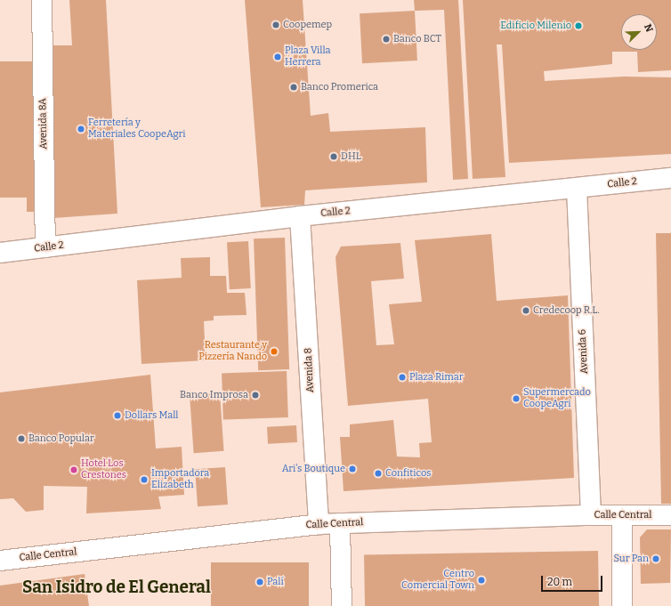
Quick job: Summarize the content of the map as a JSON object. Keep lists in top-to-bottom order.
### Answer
{
  "streets": {
    "main road": [
      "Avenida 8A",
      "Calle 2",
      "Avenida 6",
      "Avenida 8",
      "Calle Central"
    ]
  },
  "crossings": [
    ["Avenida 8A", "Calle 2"],
    ["Calle 2", "Avenida 6"],
    ["Calle 2", "Avenida 8"],
    ["Avenida 6", "Calle Central"],
    ["Avenida 8", "Calle Central"]
  ],
  "districts": ["San Isidro de El General"],
  "places": [
    "Coopemep",
    "Edificio Milenio",
    "Banco BCT",
    "Plaza Villa Herrera",
    "Banco Promerica",
    "Ferretería y Materiales CoopeAgri",
    "DHL",
    "Credecoop R.L.",
    "Restaurante y Pizzería Nando",
    "Plaza Rimar",
    "Banco Improsa",
    "Supermercado CoopeAgri",
    "Dollars Mall",
    "Banco Popular",
    "Ari's Boutique",
    "Hotel Los Crestones",
    "Confiticos",
    "Importadora Elizabeth",
    "Sur Pan",
    "Centro Comercial Town",
    "Palí"
  ],
  "scale_bar": "20 m",
  "north": "top right"
}
